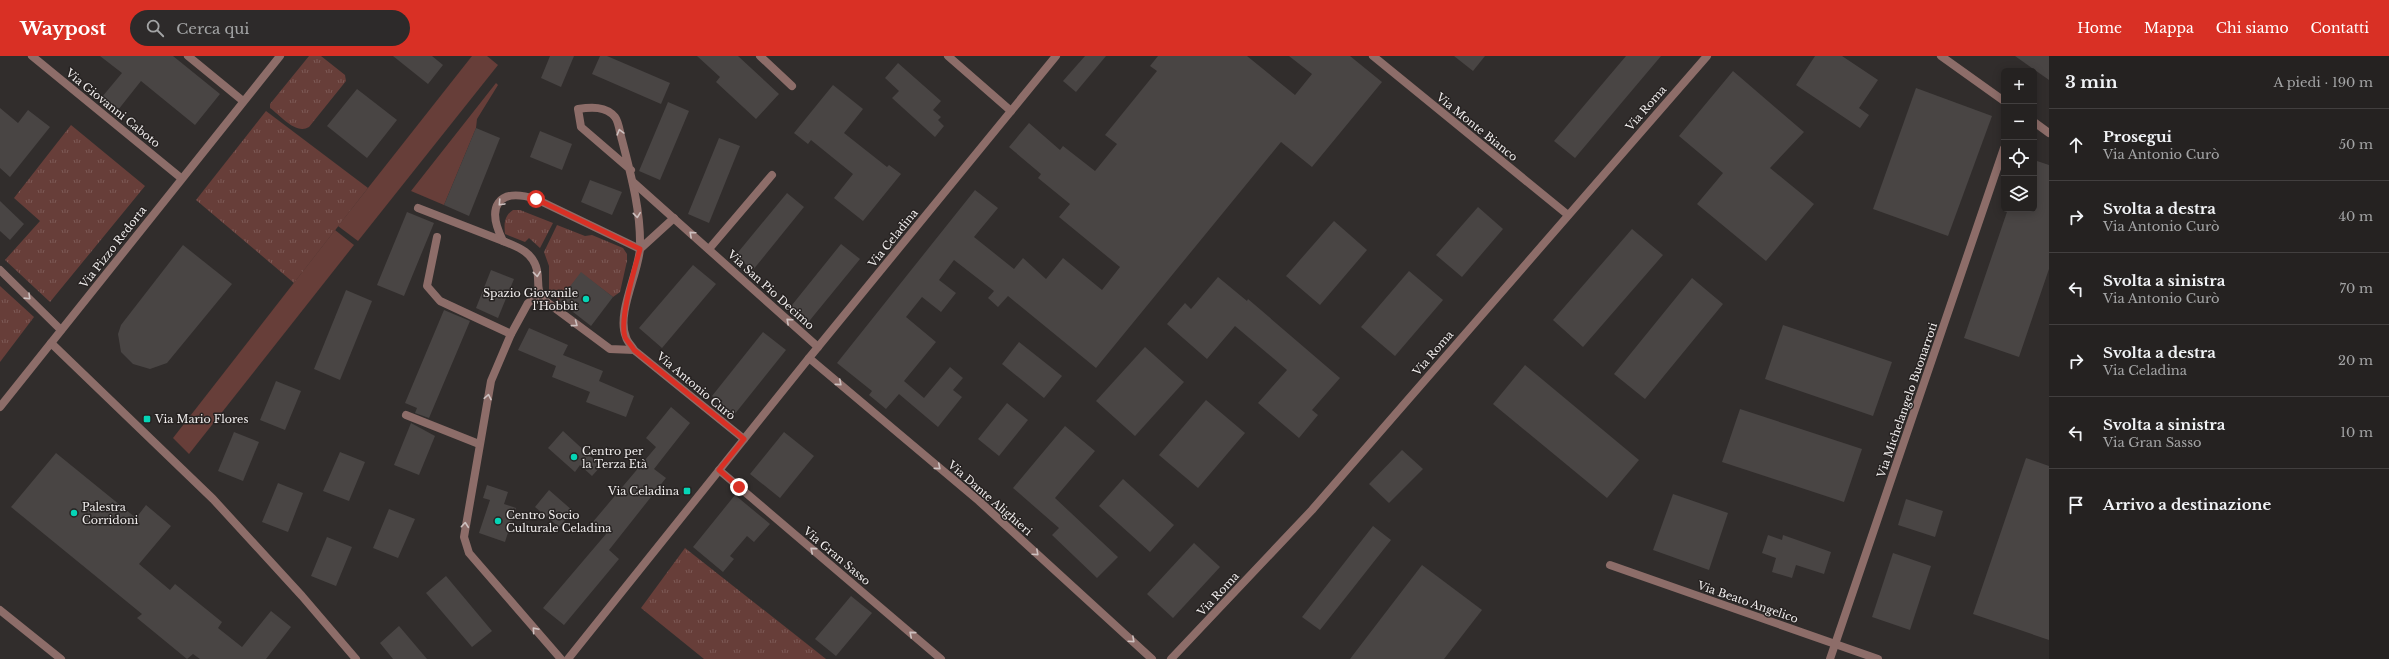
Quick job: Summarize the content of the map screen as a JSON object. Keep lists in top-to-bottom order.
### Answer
{
  "streets": {
    "street": [
      "Via Giovanni Caboto",
      "Via Roma",
      "Via Monte Bianco",
      "Via Celadina",
      "Via Pizzo Redorta",
      "Via San Pio Decimo",
      "Via Antonio Curò",
      "Via Michelangelo Buonarroti",
      "Via Dante Alighieri",
      "Via Gran Sasso",
      "Via Beato Angelico"
    ]
  },
  "crossings": [
    ["Via Giovanni Caboto", "Via Pizzo Redorta"],
    ["Via Roma", "Via Monte Bianco"],
    ["Via Celadina", "Via San Pio Decimo"],
    ["Via Celadina", "Via Antonio Curò"],
    ["Via Celadina", "Via Dante Alighieri"],
    ["Via Celadina", "Via Gran Sasso"],
    ["Via Michelangelo Buonarroti", "Via Beato Angelico"]
  ],
  "one_way": ["Via San Pio Decimo", "Via Dante Alighieri", "Via Gran Sasso"],
  "places": {
    "other": [
      "Spazio Giovanile l'Hobbit",
      "Centro per la Terza Età",
      "Palestra Corridoni",
      "Centro Socio Culturale Celadina"
    ],
    "transit": ["Via Mario Flores", "Via Celadina"]
  },
  "page": {
    "header": "Waypost",
    "search": "Cerca qui",
    "nav": [
      "Home",
      "Mappa",
      "Chi siamo",
      "Contatti"
    ],
    "heading": ["3 min", "A piedi · 190 m"],
    "map_buttons": ["+", "−"],
    "list": [
      ["Prosegui", "Via Antonio Curò", "50 m"],
      ["Svolta a destra", "Via Antonio Curò", "40 m"],
      ["Svolta a sinistra", "Via Antonio Curò", "70 m"],
      ["Svolta a destra", "Via Celadina", "20 m"],
      ["Svolta a sinistra", "Via Gran Sasso", "10 m"],
      "Arrivo a destinazione"
    ]
  }
}
